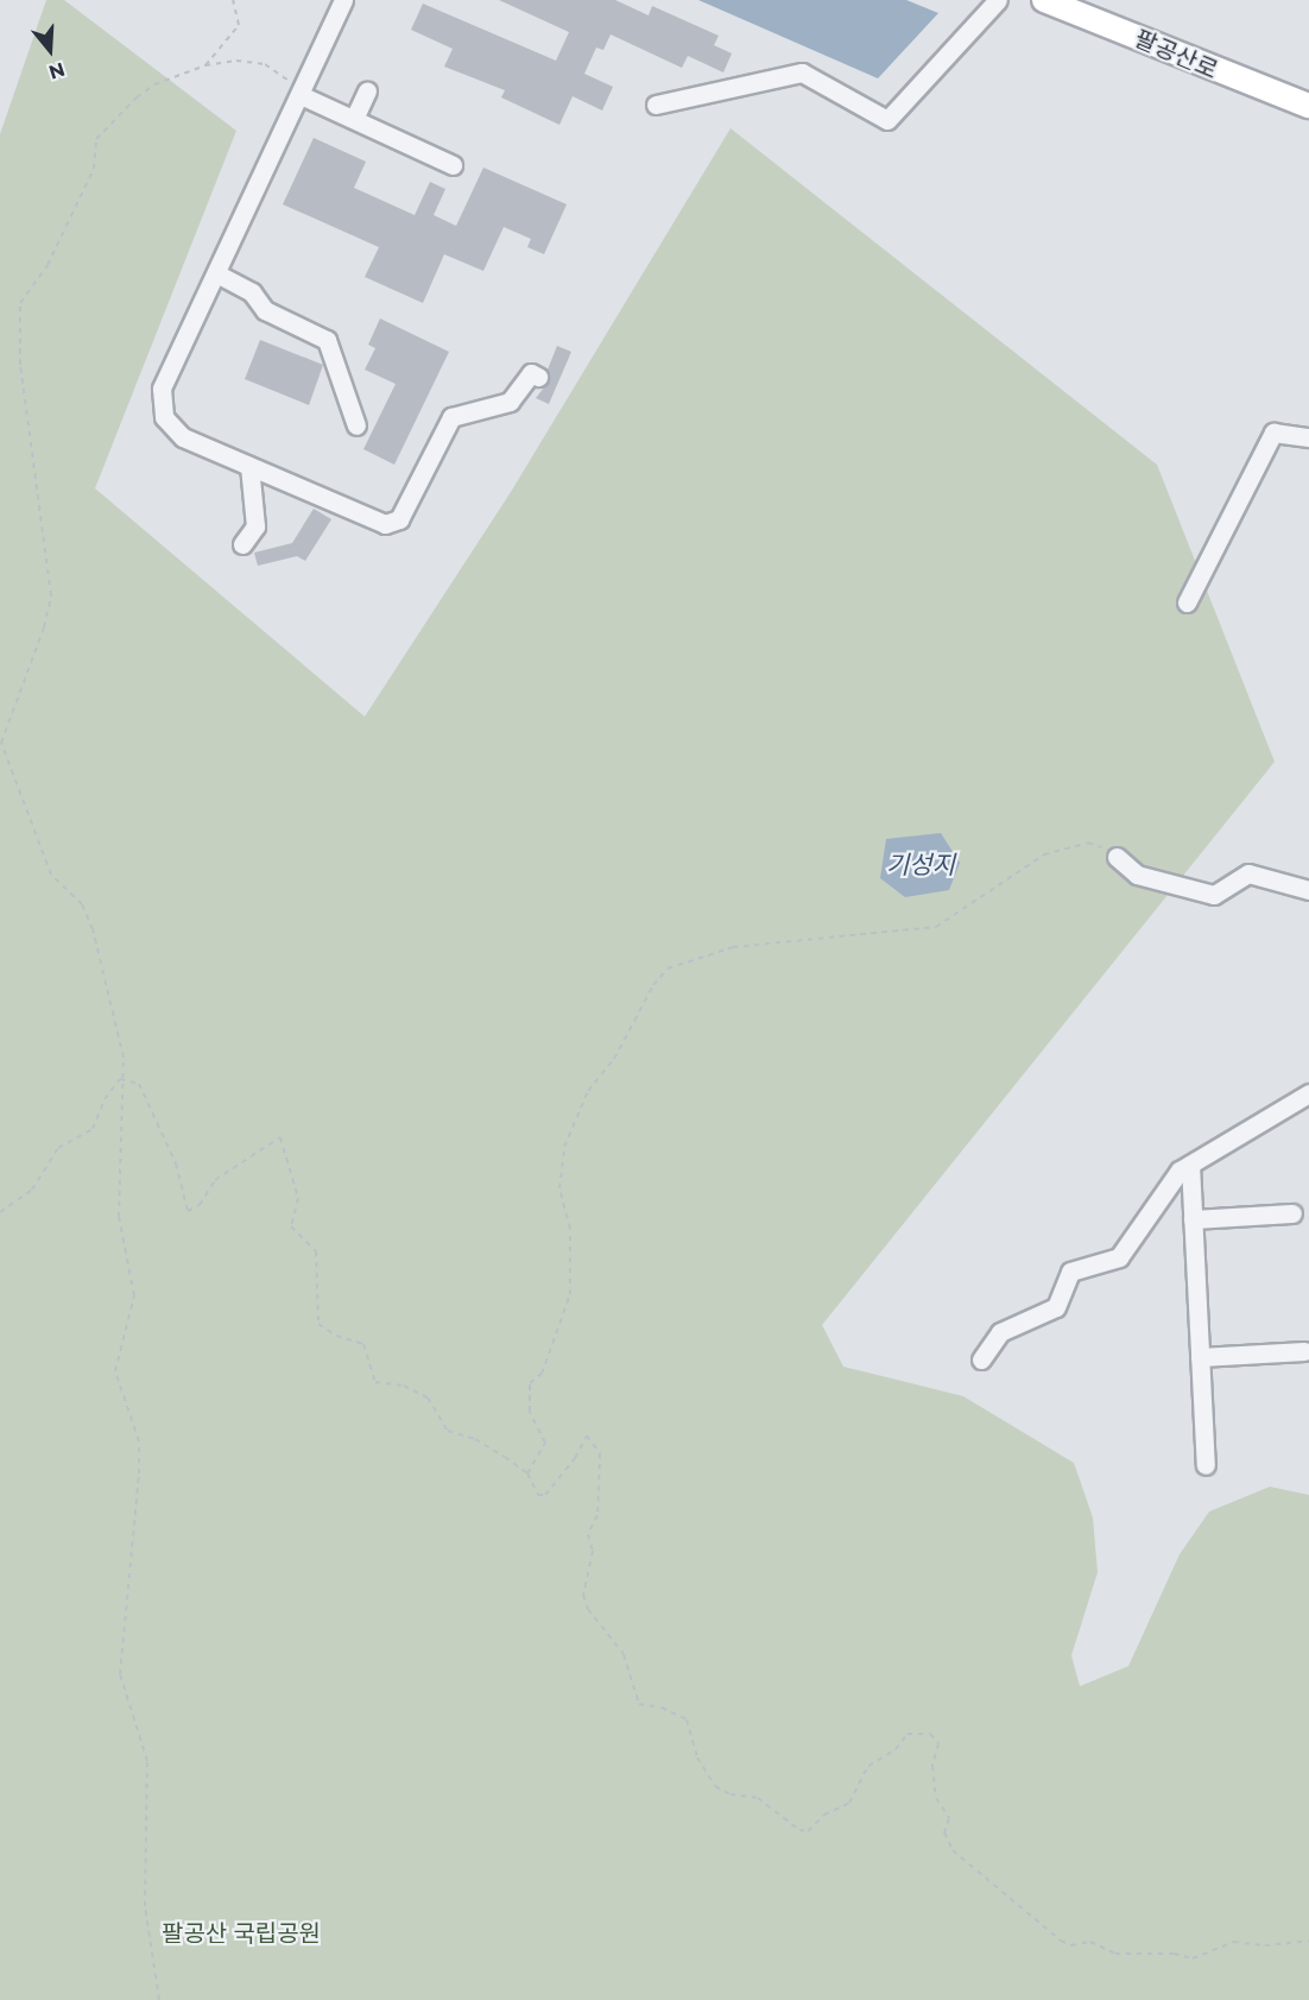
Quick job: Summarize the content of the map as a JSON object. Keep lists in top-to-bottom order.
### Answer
{
  "streets": {
    "main road": ["팔공산로"]
  },
  "water": ["기성지"],
  "parks": ["팔공산 국립공원"],
  "north": "bottom"
}
